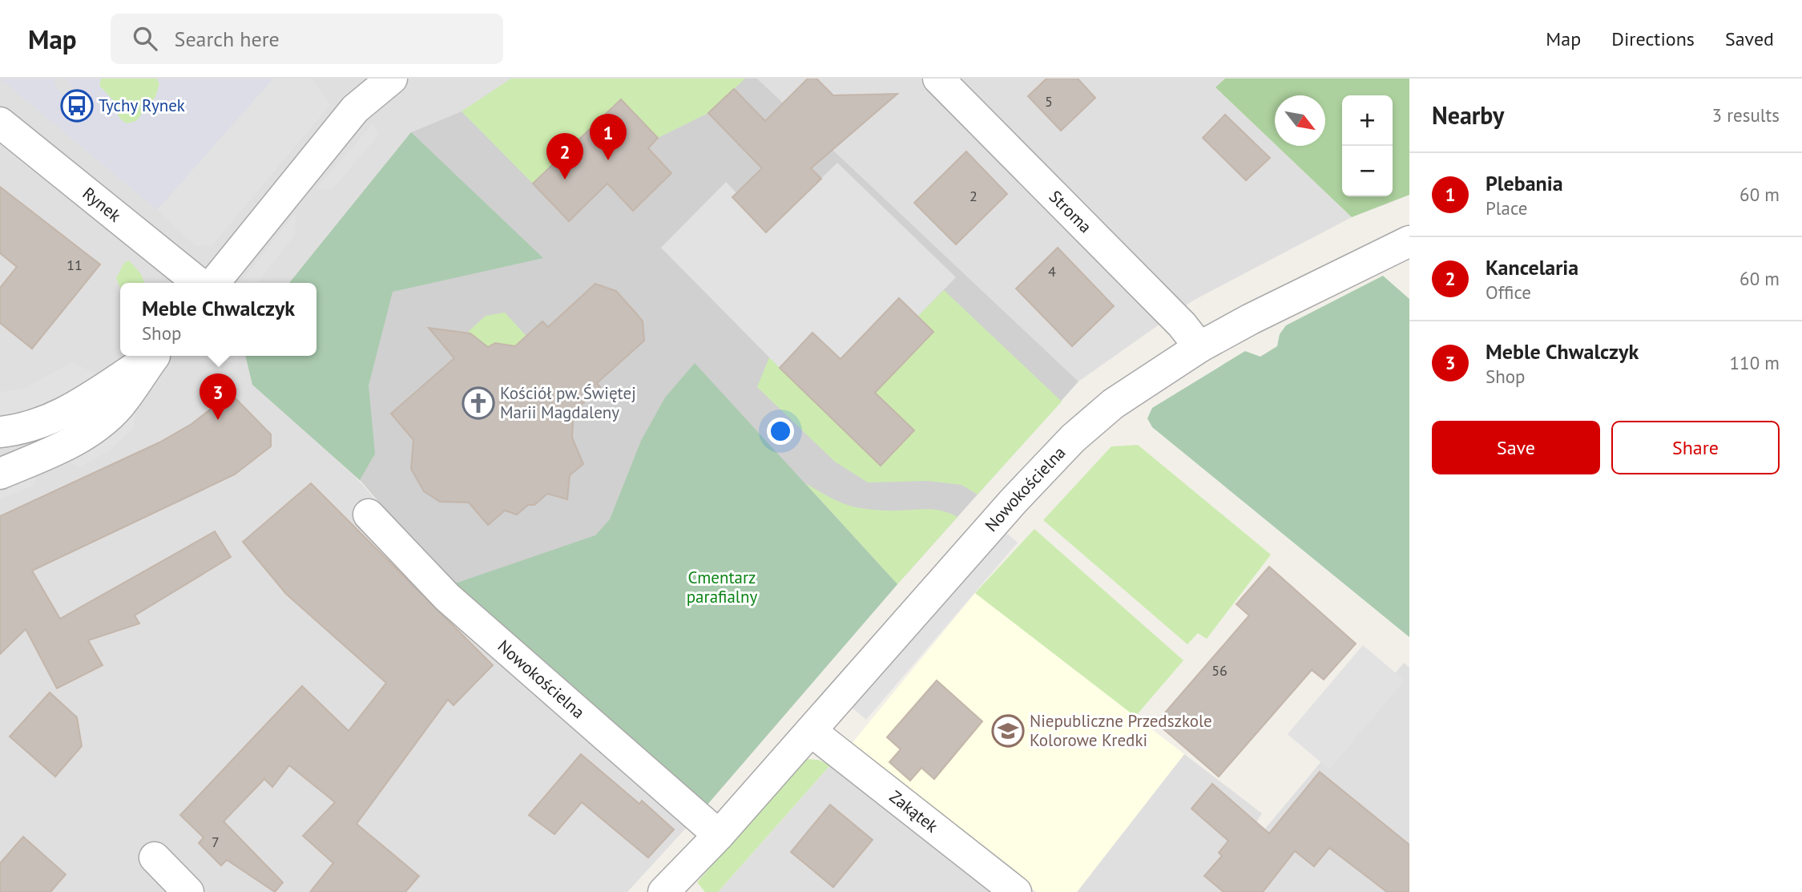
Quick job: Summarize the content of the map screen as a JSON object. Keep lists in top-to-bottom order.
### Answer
{
  "streets": {
    "street": [
      "Rynek",
      "Stroma",
      "Nowokościelna",
      "Zakątek"
    ]
  },
  "crossings": [
    ["Stroma", "Nowokościelna"],
    ["Nowokościelna", "Zakątek"]
  ],
  "parks": ["Cmentarz parafialny"],
  "places": {
    "bus stop": ["Tychy Rynek"],
    "church": ["Kościół pw. Świętej Marii Magdaleny"],
    "school or university": ["Niepubliczne Przedszkole Kolorowe Kredki"]
  },
  "house_numbers": [
    "5",
    "2",
    "11",
    "4",
    "56",
    "7"
  ],
  "north": "bottom right",
  "page": {
    "header": "Map",
    "search": "Search here",
    "nav": ["Map", "Directions", "Saved"],
    "heading": ["Nearby", "3 results"],
    "map_buttons": ["+", "−"],
    "pins": ["1", "2", "3"],
    "list": [
      {
        "mark": "1",
        "name": "Plebania",
        "note": "Place",
        "value": "60 m"
      },
      {
        "mark": "2",
        "name": "Kancelaria",
        "note": "Office",
        "value": "60 m"
      },
      {
        "mark": "3",
        "name": "Meble Chwalczyk",
        "note": "Shop",
        "value": "110 m"
      }
    ],
    "popup": ["Meble Chwalczyk", "Shop"],
    "buttons": ["Save", "Share"]
  }
}
